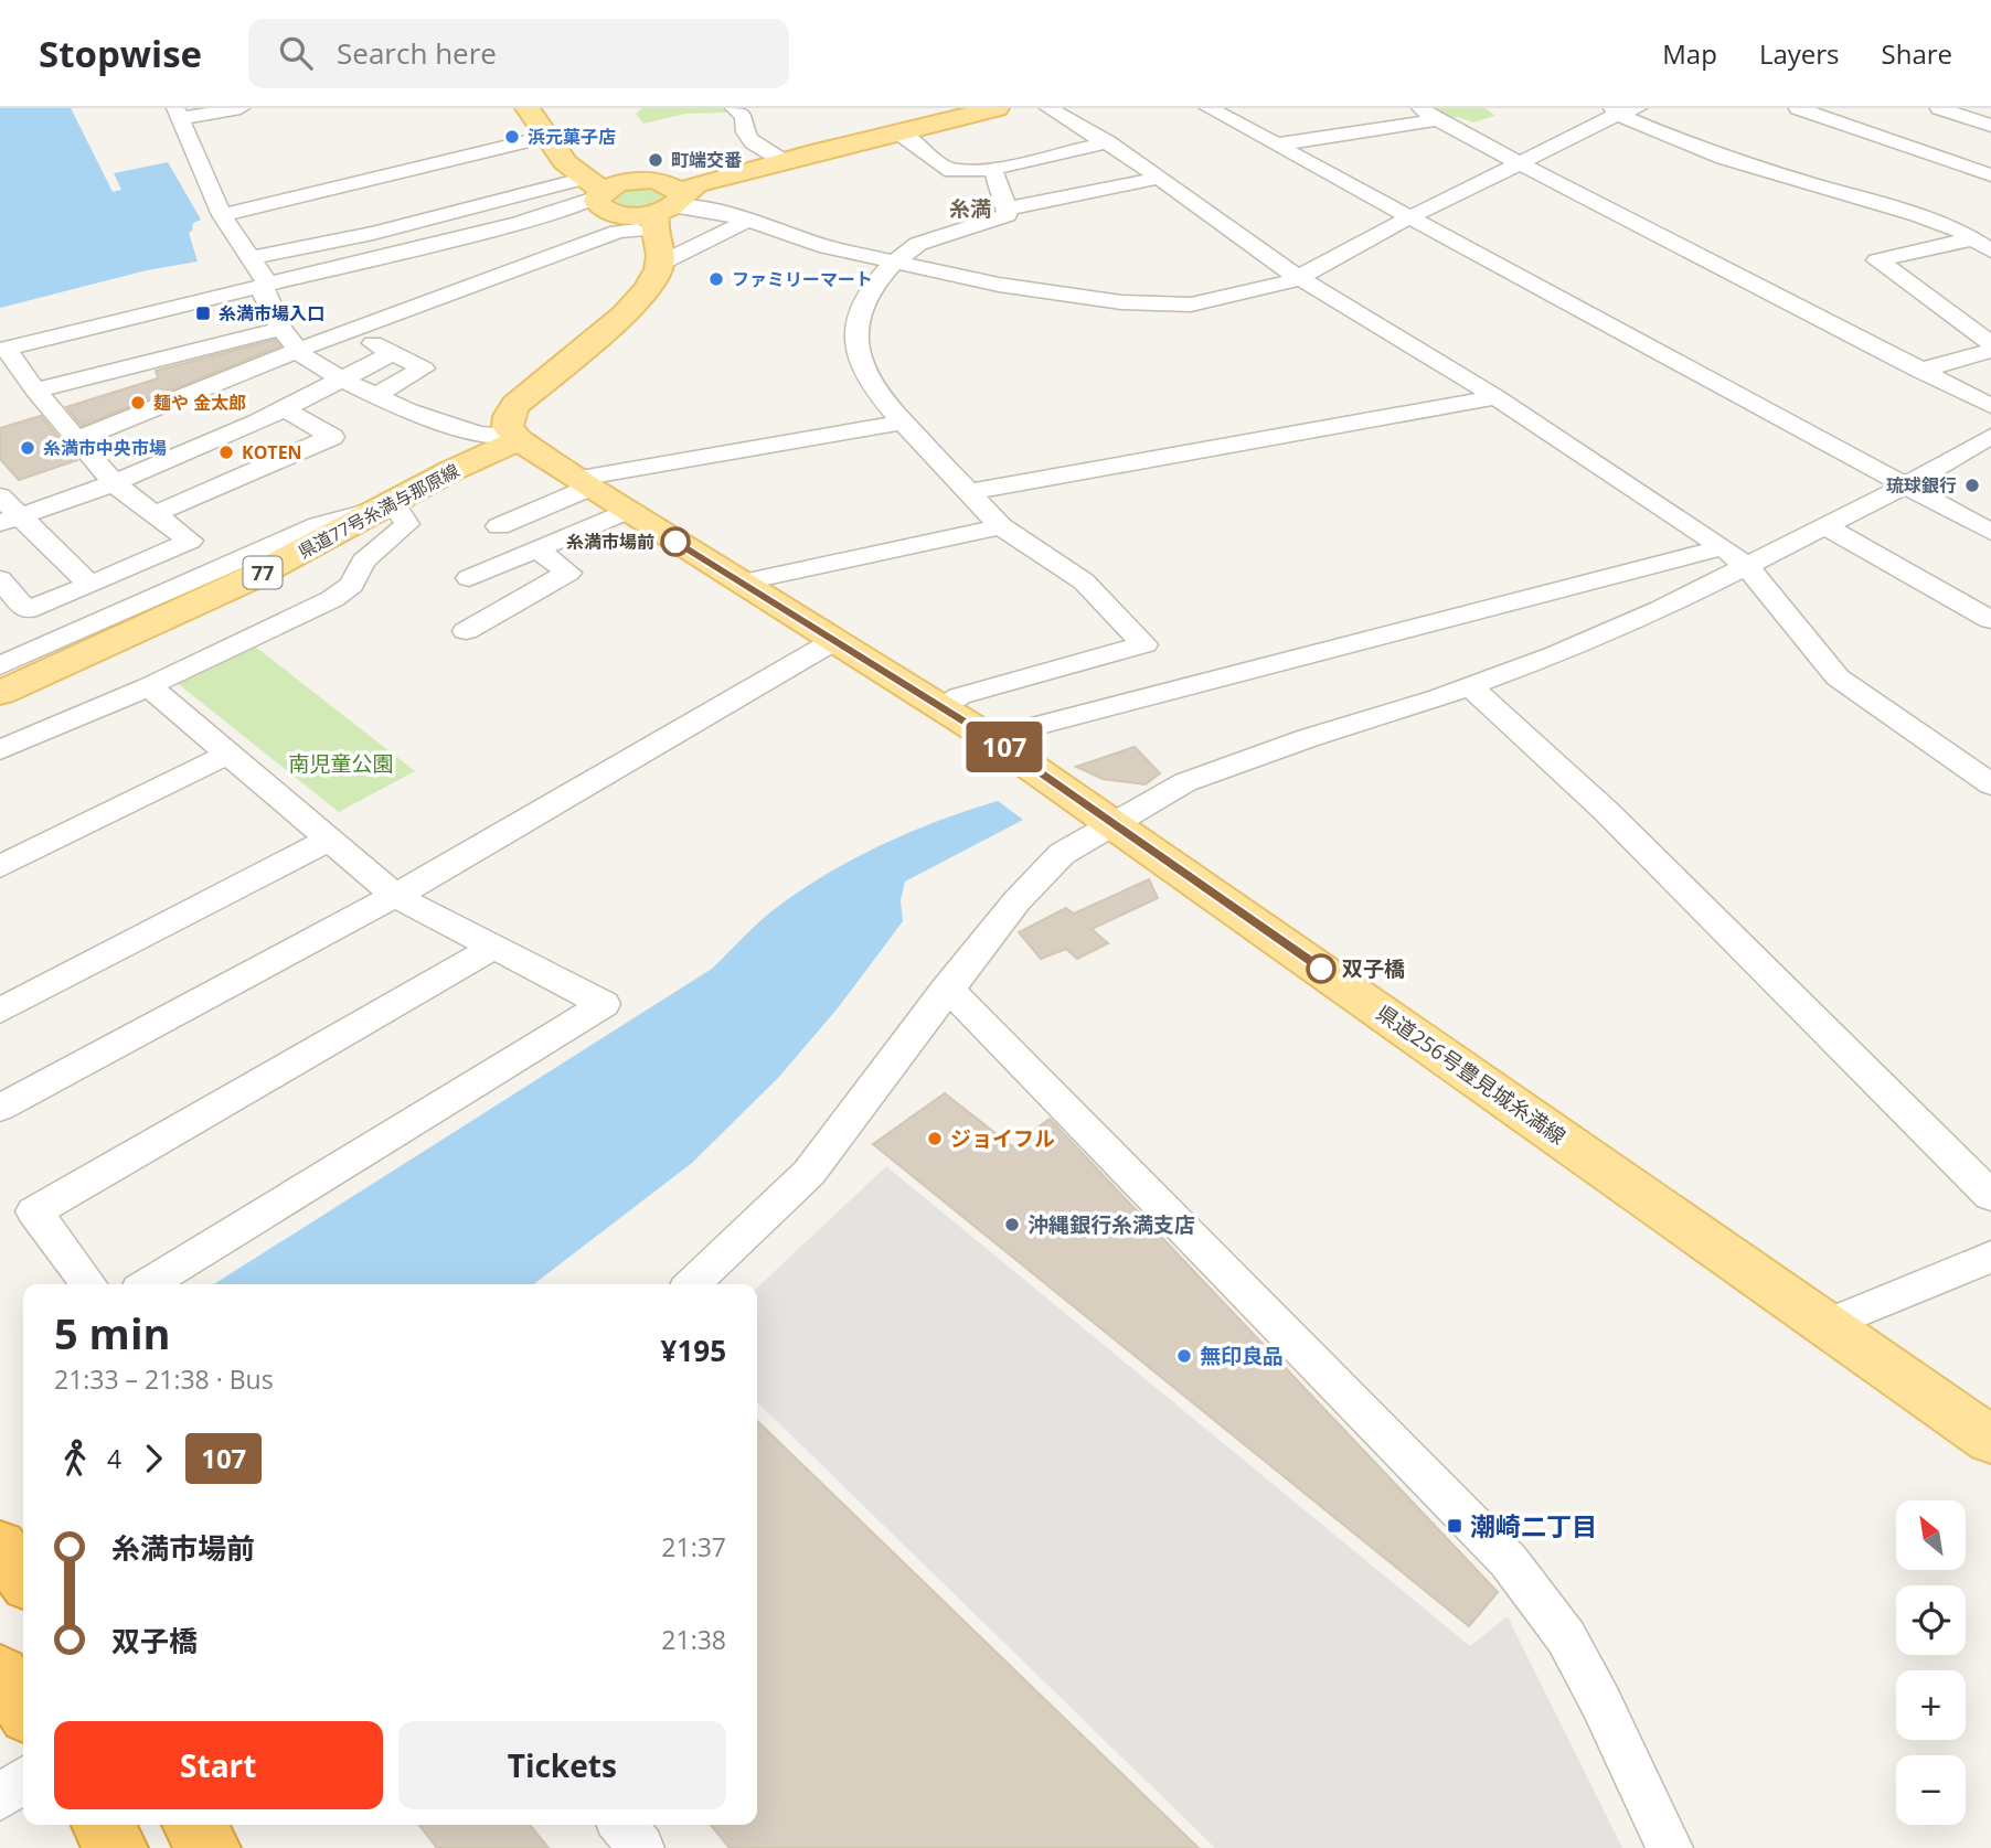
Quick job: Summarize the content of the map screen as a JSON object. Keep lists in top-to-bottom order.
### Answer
{
  "streets": {
    "main road": ["県道77号糸満与那原線", "77", "県道256号豊見城糸満線"]
  },
  "crossings": [
    ["県道77号糸満与那原線", "県道256号豊見城糸満線"]
  ],
  "districts": ["糸満"],
  "parks": ["南児童公園"],
  "places": {
    "other": [
      "浜元菓子店",
      "町端交番",
      "ファミリーマート",
      "麺や 金太郎",
      "糸満市中央市場",
      "KOTEN",
      "琉球銀行",
      "糸満市場前",
      "双子橋",
      "ジョイフル",
      "沖縄銀行糸満支店",
      "無印良品"
    ],
    "transit": ["糸満市場入口", "潮崎二丁目"]
  },
  "lines": ["bus line 107"],
  "north": "top left",
  "page": {
    "header": "Stopwise",
    "search": "Search here",
    "nav": ["Map", "Layers", "Share"],
    "on_map": "107",
    "heading": ["5 min", "21:33 – 21:38 · Bus", "¥195"],
    "legs": ["4", "107"],
    "map_buttons": ["+", "−"],
    "list": [
      {
        "name": "糸満市場前",
        "value": "21:37"
      },
      {
        "name": "双子橋",
        "value": "21:38"
      }
    ],
    "buttons": ["Start", "Tickets"]
  }
}
